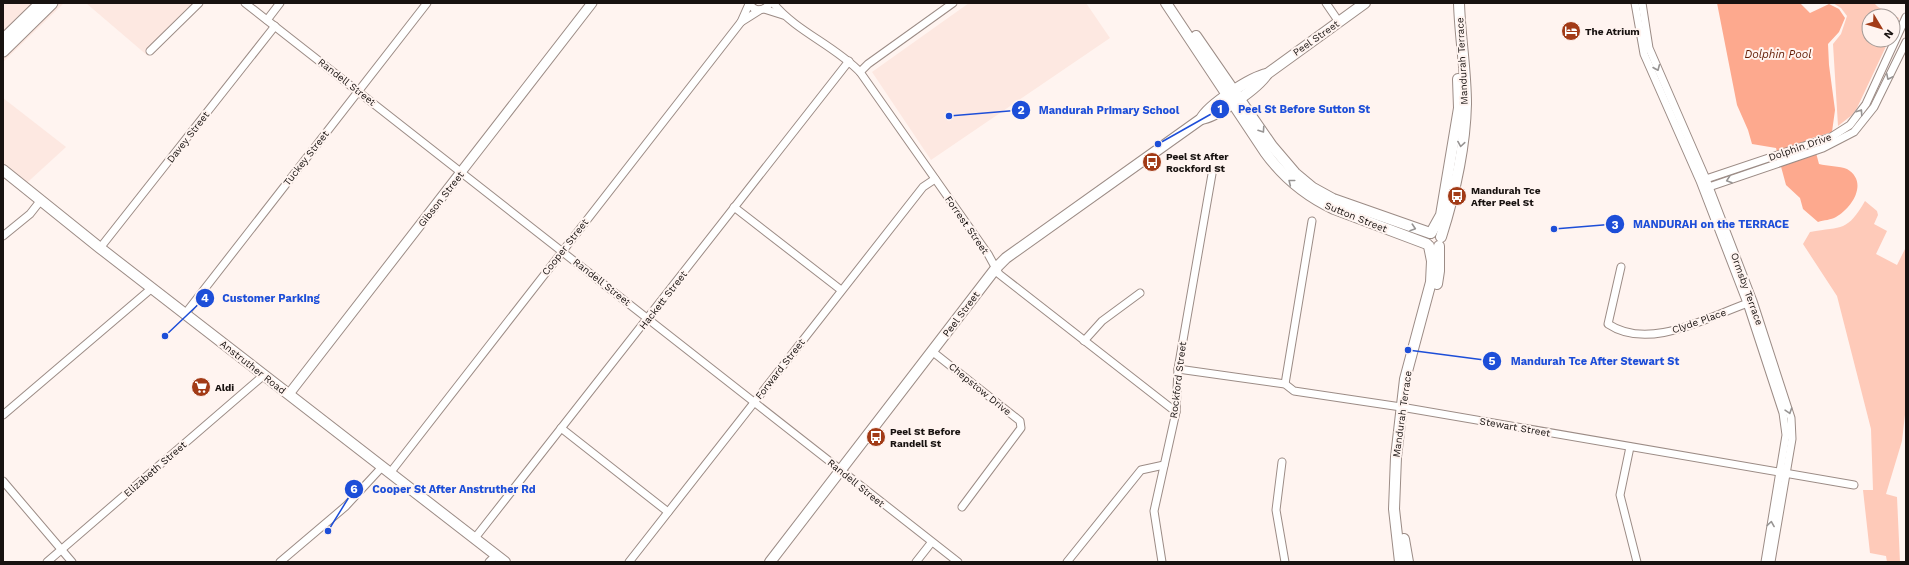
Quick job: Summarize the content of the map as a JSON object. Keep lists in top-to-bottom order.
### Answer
{
  "streets": {
    "main road": [
      "Peel Street",
      "Mandurah Terrace",
      "Sutton Street",
      "Anstruther Road"
    ],
    "street": [
      "Randell Street",
      "Davey Street",
      "Dolphin Drive",
      "Tuckey Street",
      "Gibson Street",
      "Forrest Street",
      "Cooper Street",
      "Ormsby Terrace",
      "Hackett Street",
      "Clyde Place",
      "Forward Street",
      "Rockford Street",
      "Chepstow Drive",
      "Stewart Street",
      "Elizabeth Street"
    ]
  },
  "crossings": [
    ["Peel Street", "Randell Street"],
    ["Peel Street", "Sutton Street"],
    ["Peel Street", "Forrest Street"],
    ["Peel Street", "Chepstow Drive"],
    ["Mandurah Terrace", "Sutton Street"],
    ["Mandurah Terrace", "Stewart Street"],
    ["Randell Street", "Davey Street"],
    ["Randell Street", "Tuckey Street"],
    ["Randell Street", "Gibson Street"],
    ["Randell Street", "Cooper Street"],
    ["Randell Street", "Hackett Street"],
    ["Randell Street", "Forward Street"],
    ["Davey Street", "Anstruther Road"],
    ["Dolphin Drive", "Ormsby Terrace"],
    ["Tuckey Street", "Anstruther Road"],
    ["Gibson Street", "Anstruther Road"],
    ["Forrest Street", "Cooper Street"],
    ["Forrest Street", "Hackett Street"],
    ["Forrest Street", "Forward Street"],
    ["Forrest Street", "Rockford Street"],
    ["Cooper Street", "Anstruther Road"],
    ["Ormsby Terrace", "Clyde Place"],
    ["Ormsby Terrace", "Stewart Street"],
    ["Hackett Street", "Anstruther Road"],
    ["Anstruther Road", "Elizabeth Street"],
    ["Rockford Street", "Stewart Street"]
  ],
  "water": ["Dolphin Pool"],
  "places": {
    "hotel": ["The Atrium"],
    "other": [
      "Mandurah Primary School",
      "Peel St Before Sutton St",
      "MANDURAH on the TERRACE",
      "Customer Parking",
      "Mandurah Tce After Stewart St",
      "Cooper St After Anstruther Rd"
    ],
    "bus stop": ["Peel St After Rockford St", "Mandurah Tce After Peel St", "Peel St Before Randell St"],
    "supermarket": ["Aldi"]
  },
  "north": "bottom right"
}
